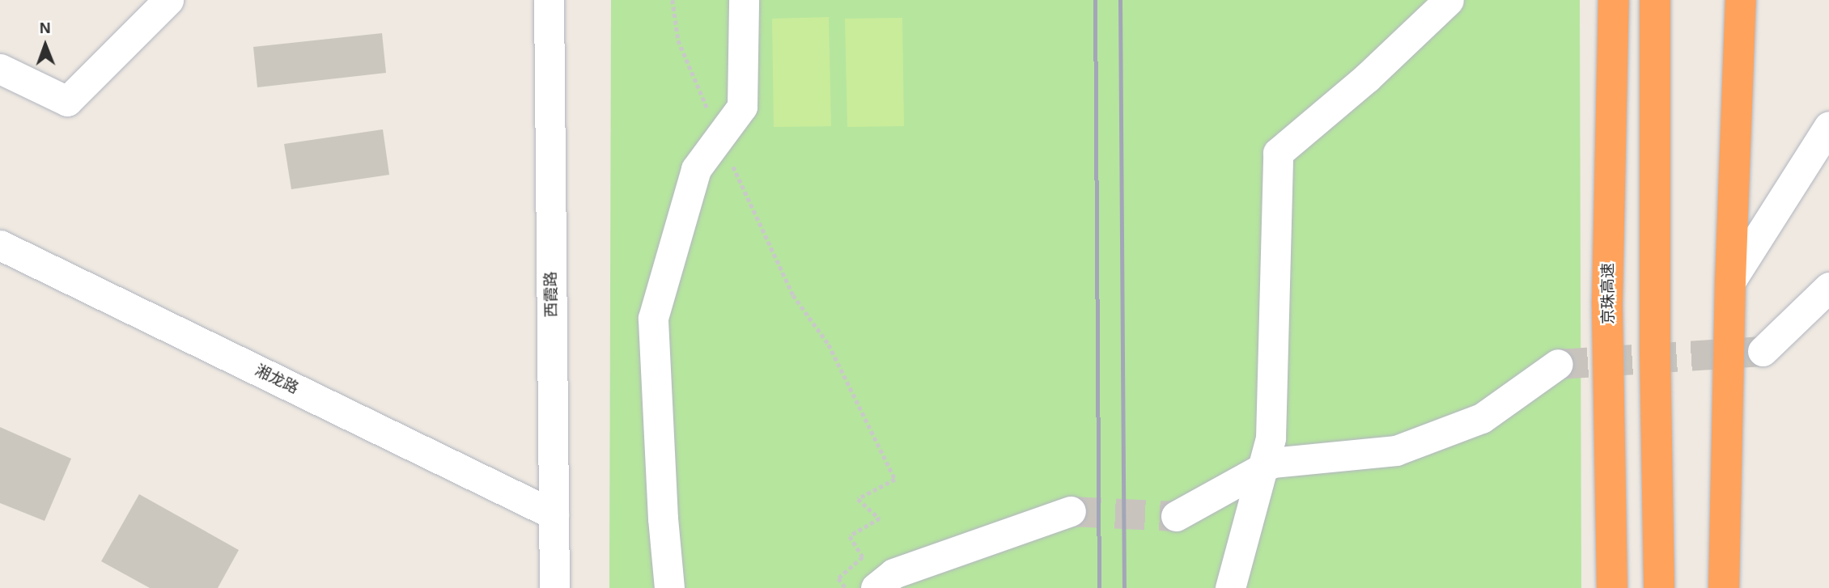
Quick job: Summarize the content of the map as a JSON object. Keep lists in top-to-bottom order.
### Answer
{
  "streets": {
    "highway": ["京珠高速"],
    "street": ["西霞路", "湘龙路"]
  },
  "crossings": [
    ["西霞路", "湘龙路"]
  ],
  "north": "top"
}
